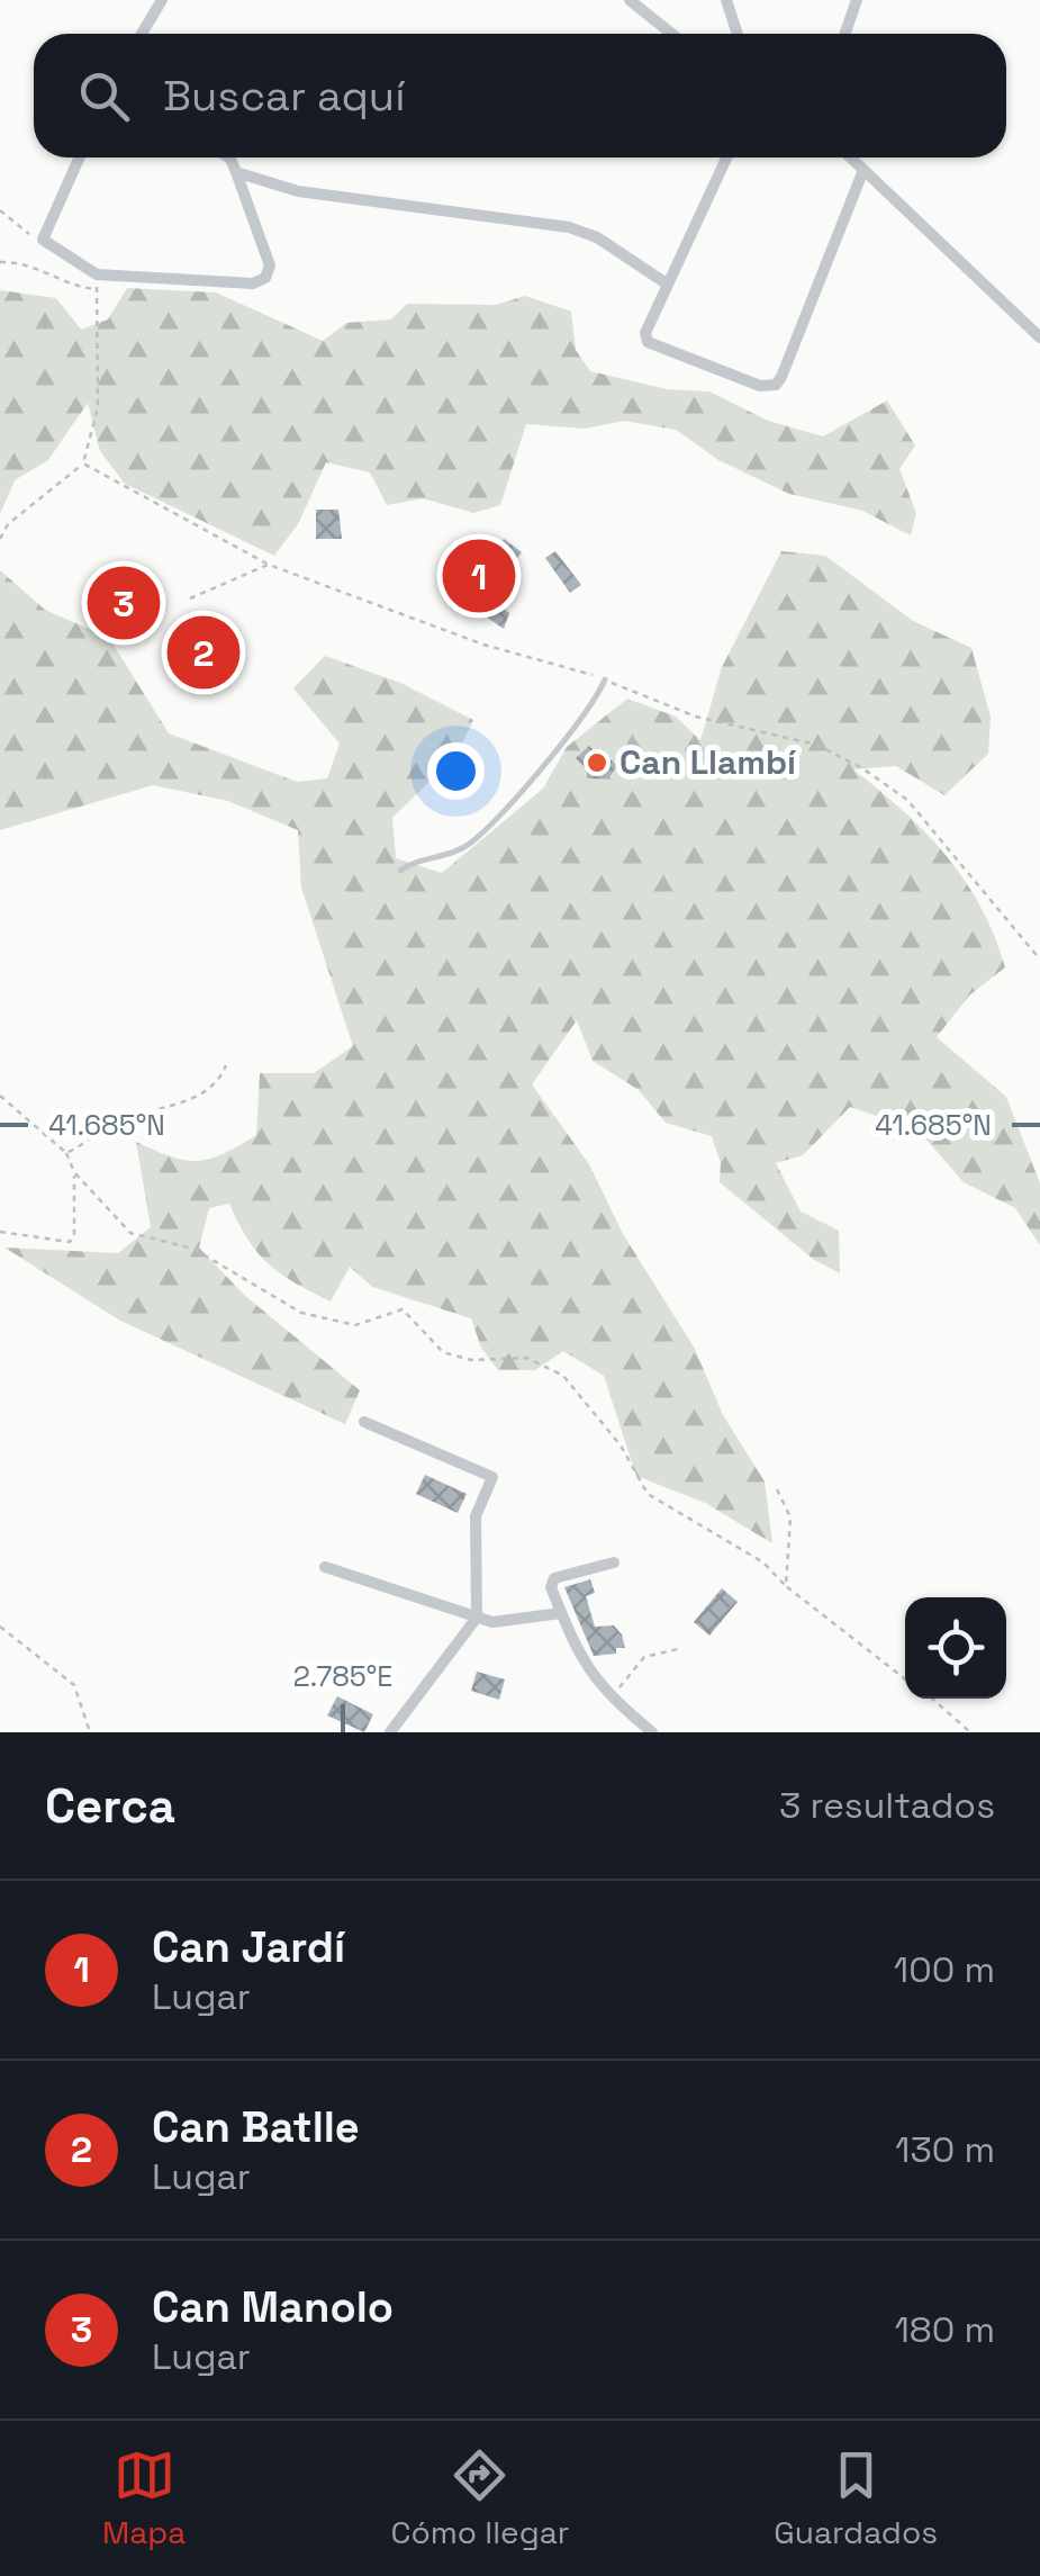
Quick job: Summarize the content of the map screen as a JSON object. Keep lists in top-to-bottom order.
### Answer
{
  "places": ["Can Llambí"],
  "page": {
    "search": "Buscar aquí",
    "pins": ["1", "3", "2"],
    "heading": ["Cerca", "3 resultados"],
    "list": [
      {
        "mark": "1",
        "name": "Can Jardí",
        "note": "Lugar",
        "value": "100 m"
      },
      {
        "mark": "2",
        "name": "Can Batlle",
        "note": "Lugar",
        "value": "130 m"
      },
      {
        "mark": "3",
        "name": "Can Manolo",
        "note": "Lugar",
        "value": "180 m"
      }
    ],
    "nav": ["Mapa", "Cómo llegar", "Guardados"]
  },
  "coordinates": ["41.685°N", "2.785°E"]
}
